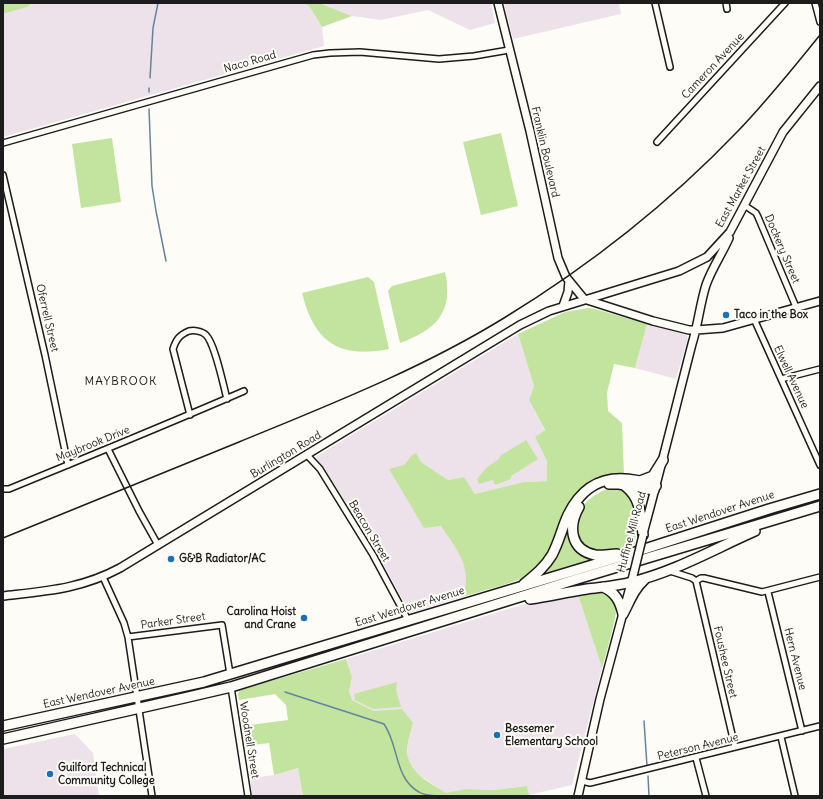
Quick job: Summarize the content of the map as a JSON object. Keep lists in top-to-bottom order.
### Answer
{
  "streets": {
    "highway": ["East Wendover Avenue"],
    "main road": [
      "Franklin Boulevard",
      "East Market Street",
      "Burlington Road",
      "Huffine Mill Road"
    ],
    "street": [
      "Naco Road",
      "Cameron Avenue",
      "Dockery Street",
      "Oferrell Street",
      "Elwell Avenue",
      "Maybrook Drive",
      "Beacon Street",
      "Parker Street",
      "Hern Avenue",
      "Foushee Street",
      "Woodnell Street",
      "Peterson Avenue"
    ]
  },
  "crossings": [
    ["Naco Road", "Franklin Boulevard"],
    ["Franklin Boulevard", "East Market Street"],
    ["East Market Street", "Dockery Street"],
    ["East Market Street", "Burlington Road"],
    ["East Market Street", "Huffine Mill Road"],
    ["Oferrell Street", "Maybrook Drive"],
    ["Burlington Road", "Beacon Street"],
    ["East Wendover Avenue", "Beacon Street"],
    ["East Wendover Avenue", "Parker Street"],
    ["East Wendover Avenue", "Woodnell Street"],
    ["Huffine Mill Road", "Peterson Avenue"],
    ["Hern Avenue", "Peterson Avenue"],
    ["Foushee Street", "Peterson Avenue"]
  ],
  "districts": ["MAYBROOK"],
  "places": [
    "Taco in the Box",
    "G&B Radiator/AC",
    "Carolina Hoist and Crane",
    "Bessemer Elementary School",
    "Guilford Technical Community College"
  ]
}
